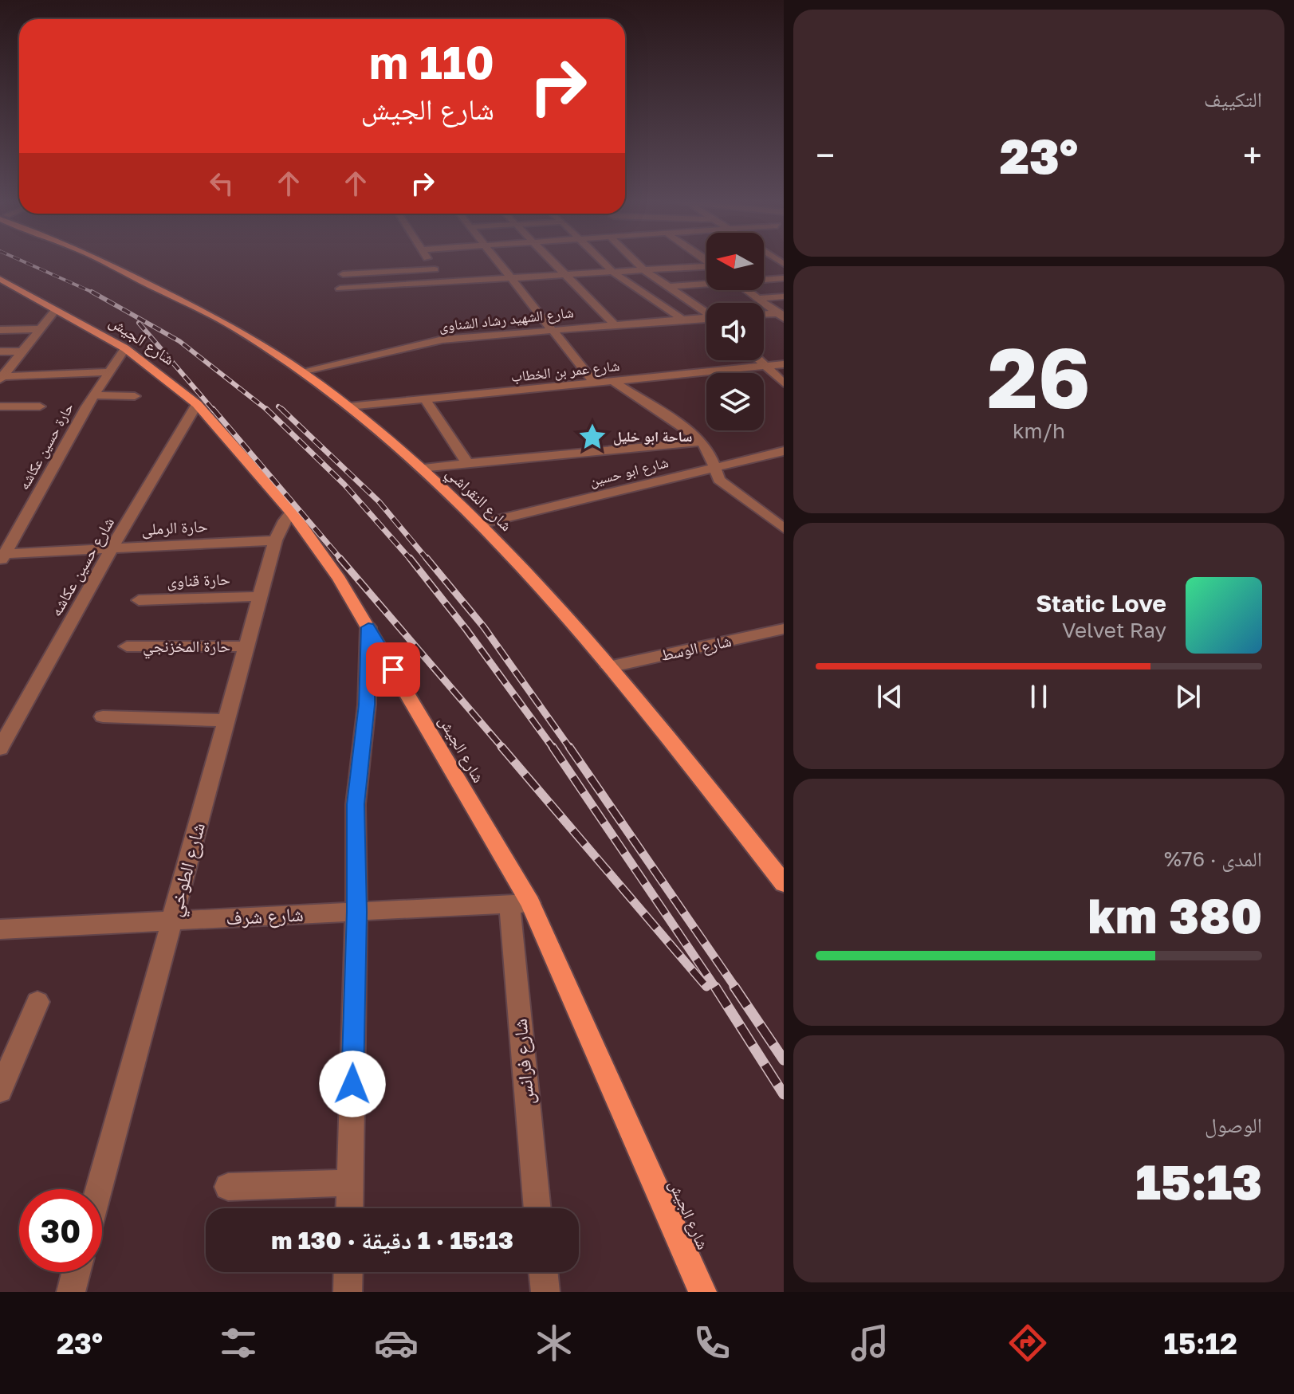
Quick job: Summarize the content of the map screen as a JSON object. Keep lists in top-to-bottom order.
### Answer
{
  "streets": {
    "main road": ["شارع الجيش", "شارع النقراشي"],
    "street": [
      "شارع الشهيد رشاد الشناوى",
      "شارع عمر بن الخطاب",
      "حارة حسين عكاشه",
      "شارع ابو حسين",
      "حارة الرملى",
      "شارع حسين عكاشه",
      "حارة قناوى",
      "حارة المخزنجي",
      "شارع الوسط",
      "شارع الطوخي",
      "شارع شرف",
      "شارع فرانس"
    ]
  },
  "crossings": [
    ["شارع الشهيد رشاد الشناوى", "شارع النقراشي"],
    ["شارع الجيش", "حارة حسين عكاشه"],
    ["شارع الجيش", "شارع حسين عكاشه"],
    ["شارع الجيش", "شارع الطوخي"],
    ["شارع الجيش", "شارع شرف"],
    ["شارع الجيش", "شارع فرانس"],
    ["شارع عمر بن الخطاب", "شارع النقراشي"],
    ["حارة حسين عكاشه", "حارة الرملى"],
    ["شارع ابو حسين", "شارع النقراشي"],
    ["شارع النقراشي", "شارع الوسط"],
    ["حارة الرملى", "شارع حسين عكاشه"],
    ["حارة الرملى", "شارع الطوخي"],
    ["حارة قناوى", "شارع الطوخي"],
    ["حارة المخزنجي", "شارع الطوخي"],
    ["شارع الطوخي", "شارع شرف"],
    ["شارع شرف", "شارع فرانس"]
  ],
  "places": {
    "place": ["ساحة ابو خليل"]
  },
  "north": "left",
  "page": {
    "tile": [
      "التكييف",
      ["26", "km/h"],
      ["المدى · 76%", "380 km"],
      ["الوصول", "15:13"]
    ],
    "turn": ["110 m", "شارع الجيش"],
    "heat": ["−", "23°", "+"],
    "song": ["Static Love", "Velvet Ray"],
    "limit": "30",
    "trip": "15:13 · 1 دقيقة · 130 m",
    "tabs": ["15:12", "23°"]
  }
}
